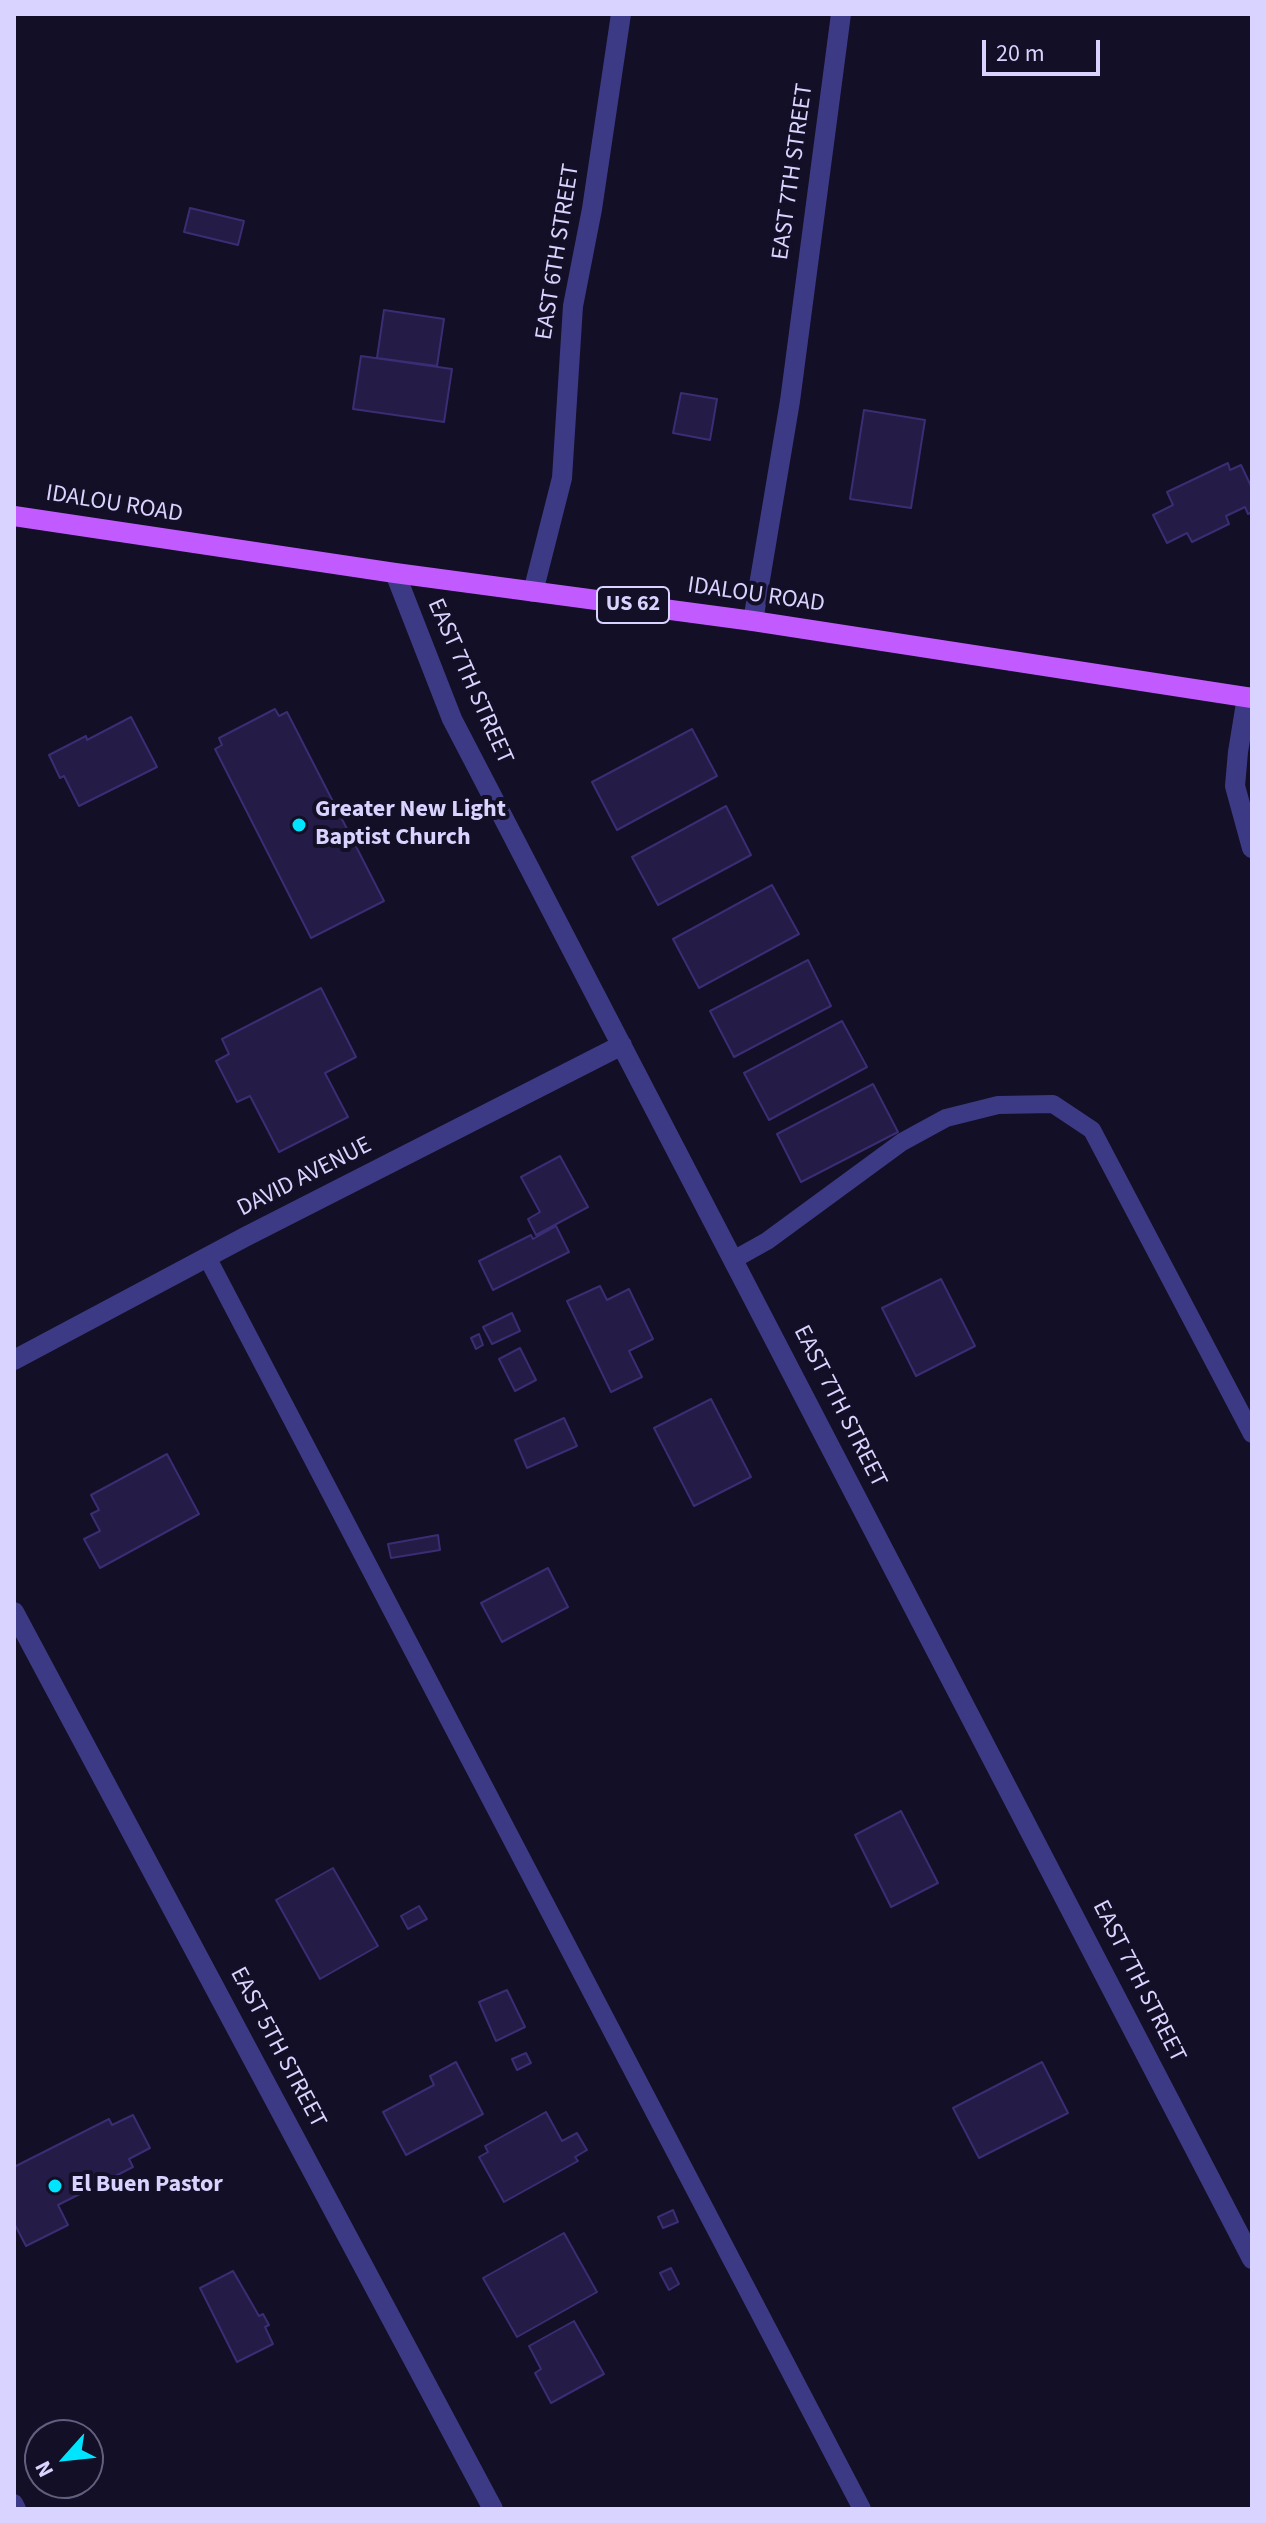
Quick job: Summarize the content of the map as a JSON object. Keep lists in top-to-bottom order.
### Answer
{
  "streets": {
    "main road": ["IDALOU ROAD", "US 62"],
    "street": [
      "EAST 7TH STREET",
      "EAST 6TH STREET",
      "DAVID AVENUE",
      "EAST 5TH STREET"
    ]
  },
  "crossings": [
    ["EAST 7TH STREET", "IDALOU ROAD"],
    ["EAST 7TH STREET", "DAVID AVENUE"],
    ["EAST 6TH STREET", "IDALOU ROAD"]
  ],
  "places": ["Greater New Light Baptist Church", "El Buen Pastor"],
  "scale_bar": "20 m",
  "north": "bottom left"
}
